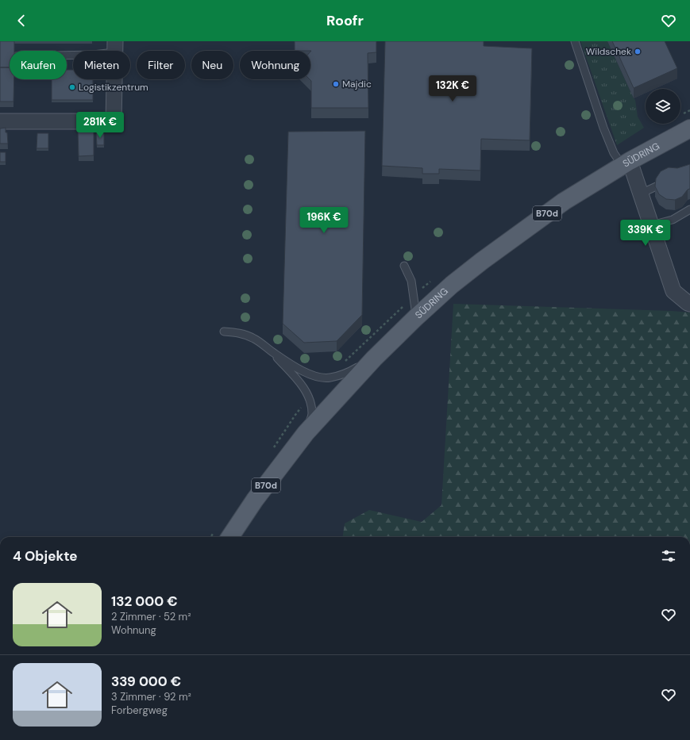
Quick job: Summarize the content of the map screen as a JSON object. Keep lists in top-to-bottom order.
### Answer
{
  "streets": {
    "main road": ["SÜDRING", "B70d"]
  },
  "places": ["Wildschek", "Majdic", "Logistikzentrum"],
  "page": {
    "header": "Roofr",
    "chip": [
      "Kaufen",
      "Mieten",
      "Filter",
      "Neu",
      "Wohnung"
    ],
    "price": [
      "132K €",
      "281K €",
      "196K €",
      "339K €"
    ],
    "heading": "4 Objekte",
    "list": [
      {
        "name": "132 000 €",
        "note": "2 Zimmer · 52 m² · Wohnung"
      },
      {
        "name": "339 000 €",
        "note": "3 Zimmer · 92 m² · Forbergweg"
      }
    ]
  }
}
